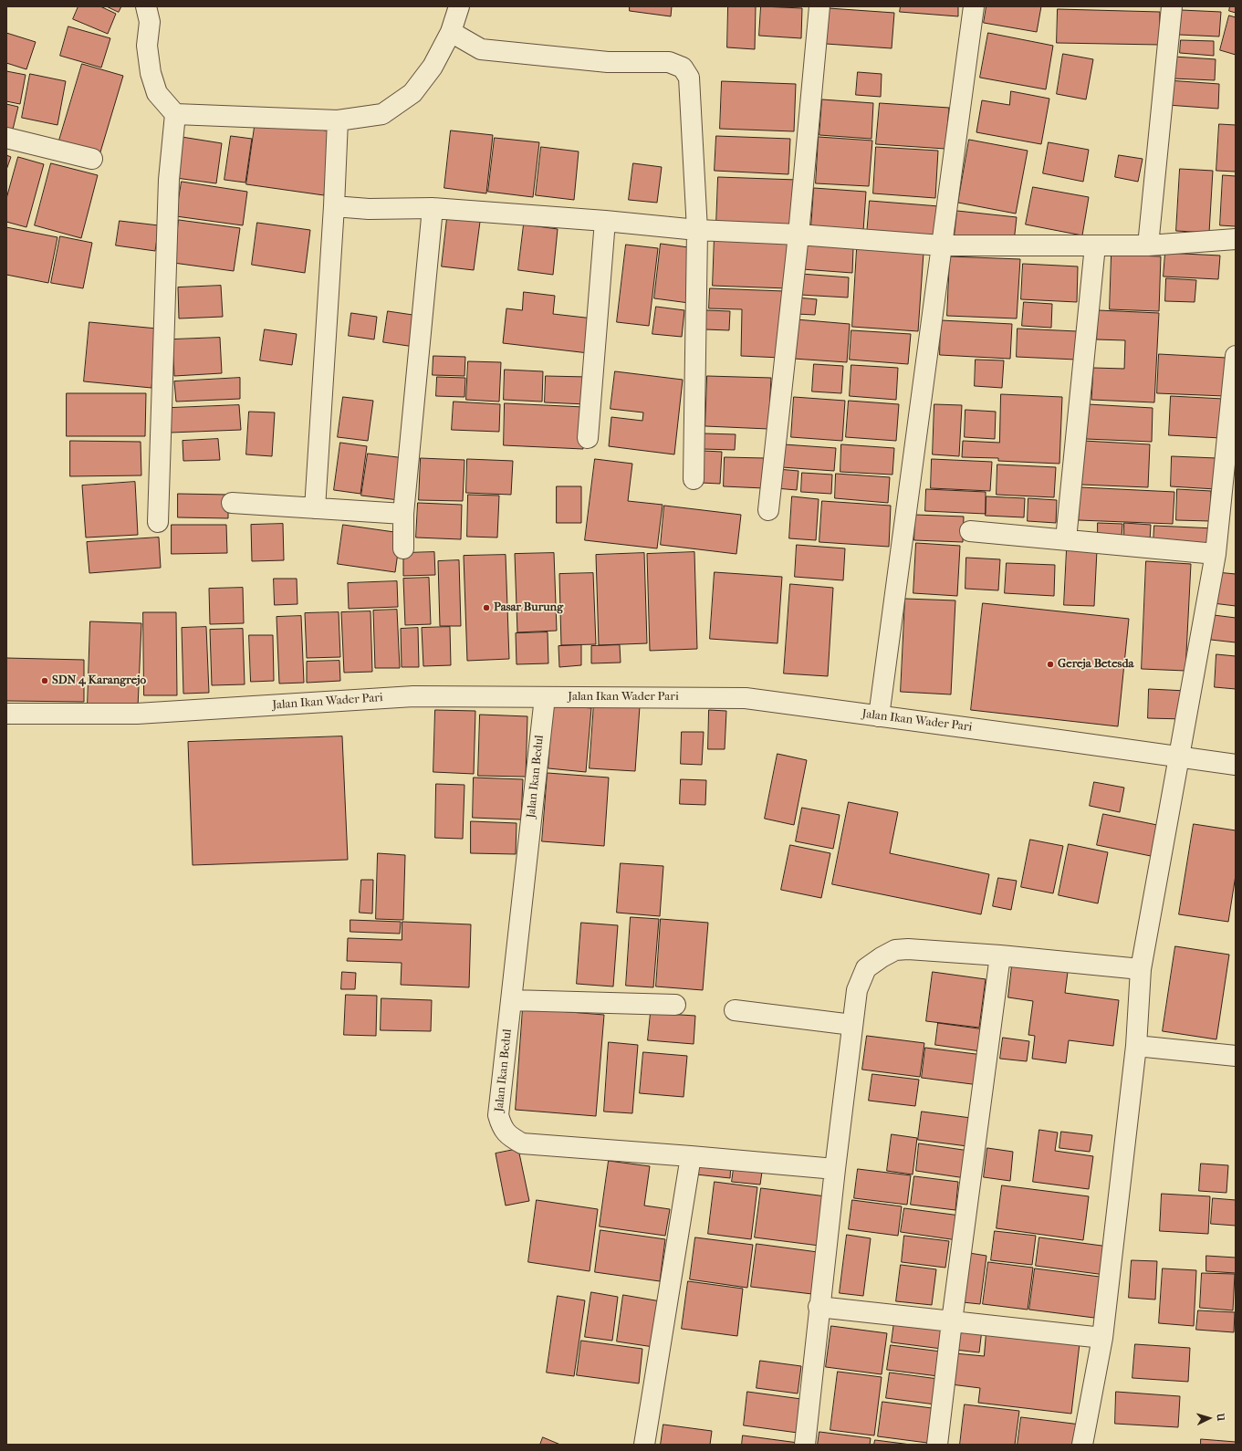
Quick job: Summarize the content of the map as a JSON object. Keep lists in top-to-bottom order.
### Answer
{
  "streets": {
    "street": ["Jalan Ikan Wader Pari", "Jalan Ikan Bedul"]
  },
  "crossings": [
    ["Jalan Ikan Wader Pari", "Jalan Ikan Bedul"]
  ],
  "places": ["Pasar Burung", "Gereja Betesda", "SDN 4 Karangrejo"],
  "north": "right"
}
